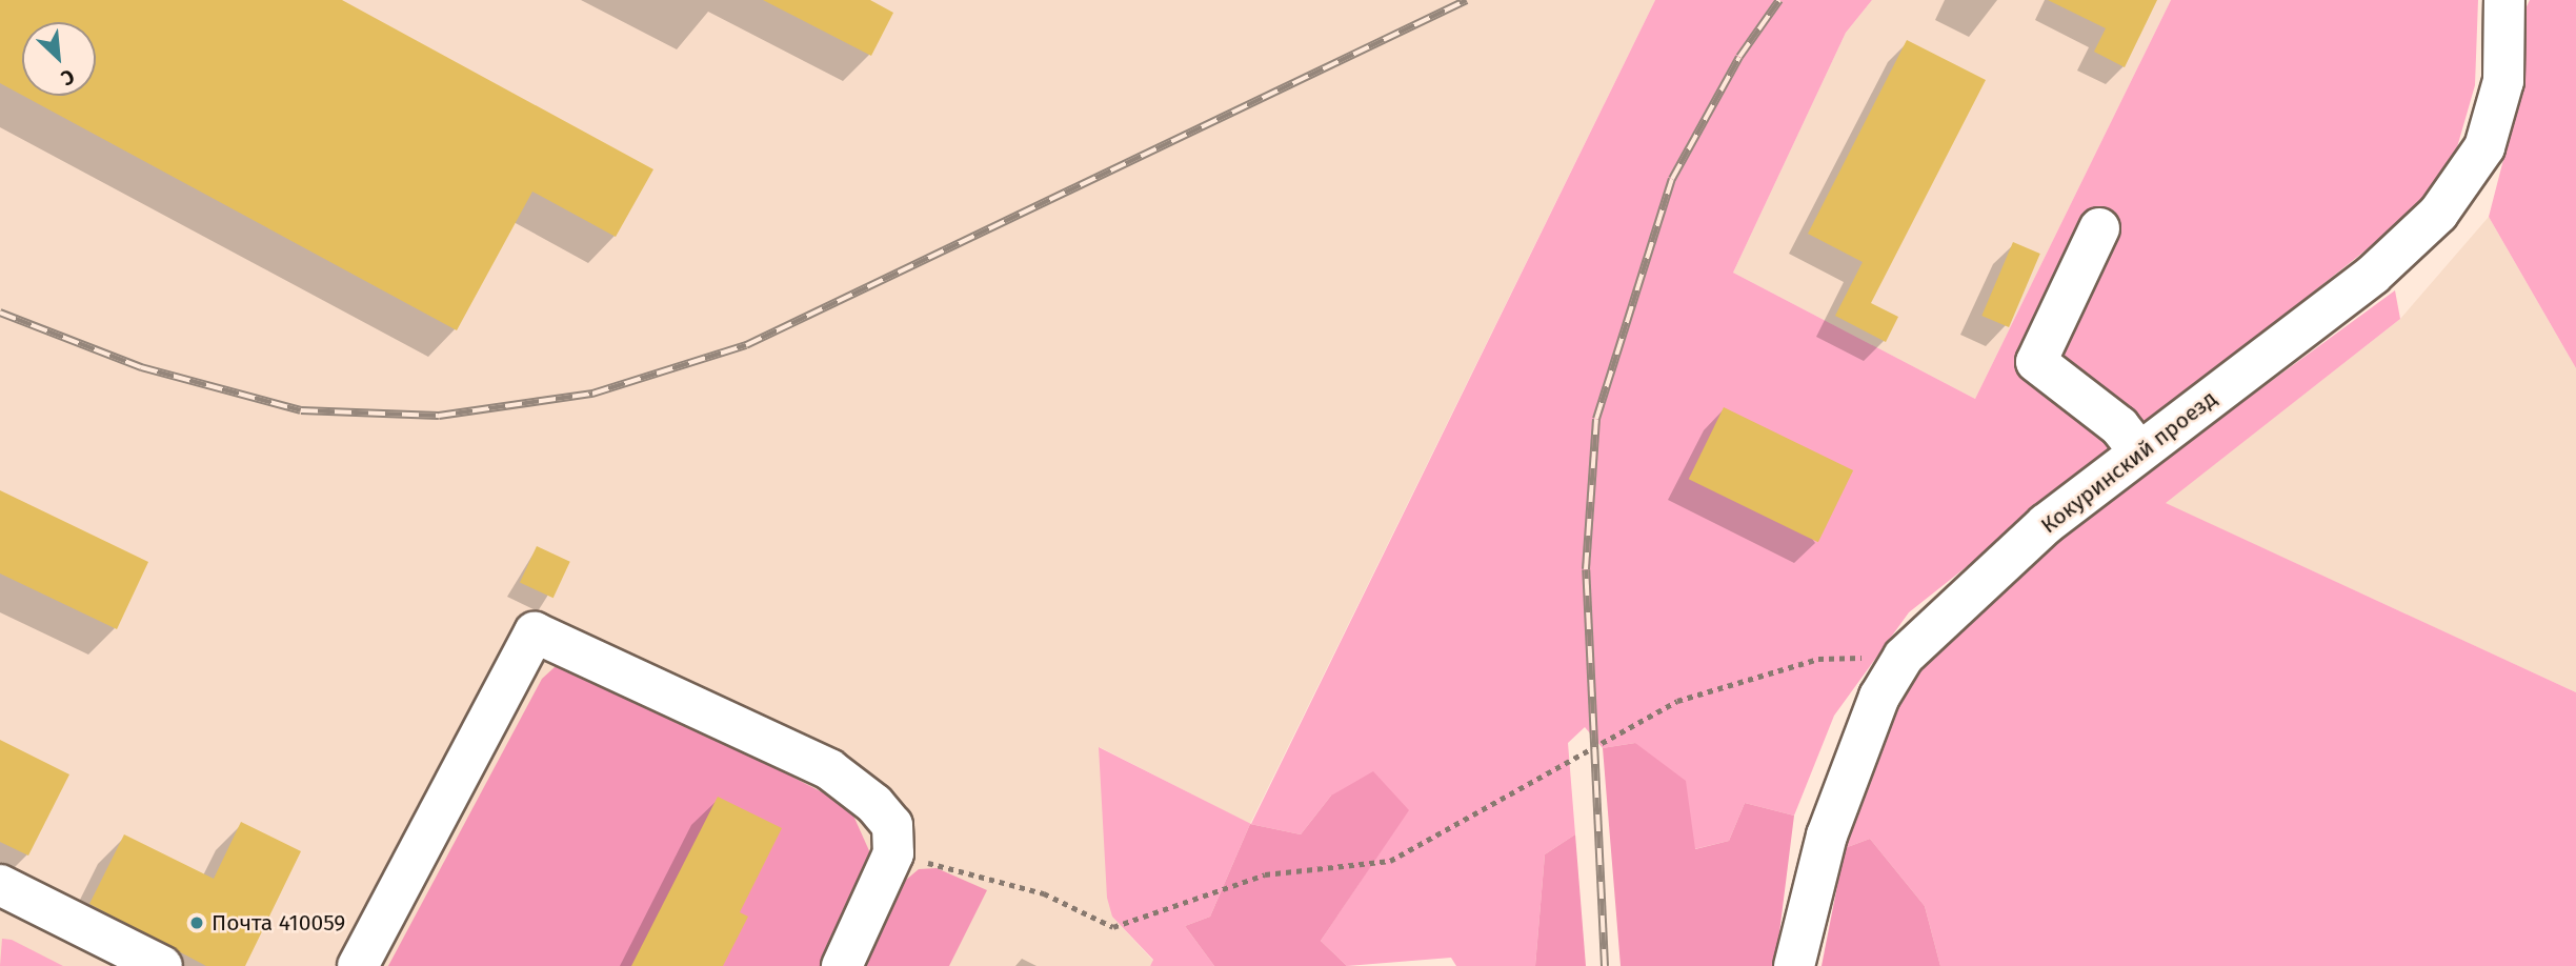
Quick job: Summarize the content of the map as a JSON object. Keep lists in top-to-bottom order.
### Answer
{
  "streets": {
    "street": ["Кокуринский проезд"]
  },
  "places": ["Почта 410059"],
  "north": "bottom right"
}
